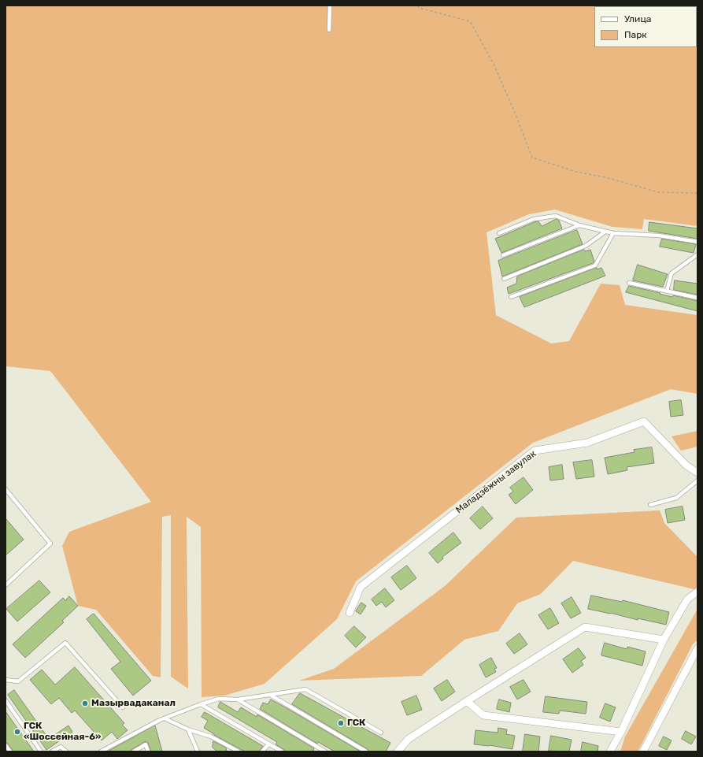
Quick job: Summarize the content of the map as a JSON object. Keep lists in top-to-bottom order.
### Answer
{
  "streets": {
    "street": ["Маладзёжны завулак"]
  },
  "places": ["Мазырвадаканал", "ГСК", "ГСК «Шоссейная-6»"],
  "legend": ["Улица", "Парк"]
}
